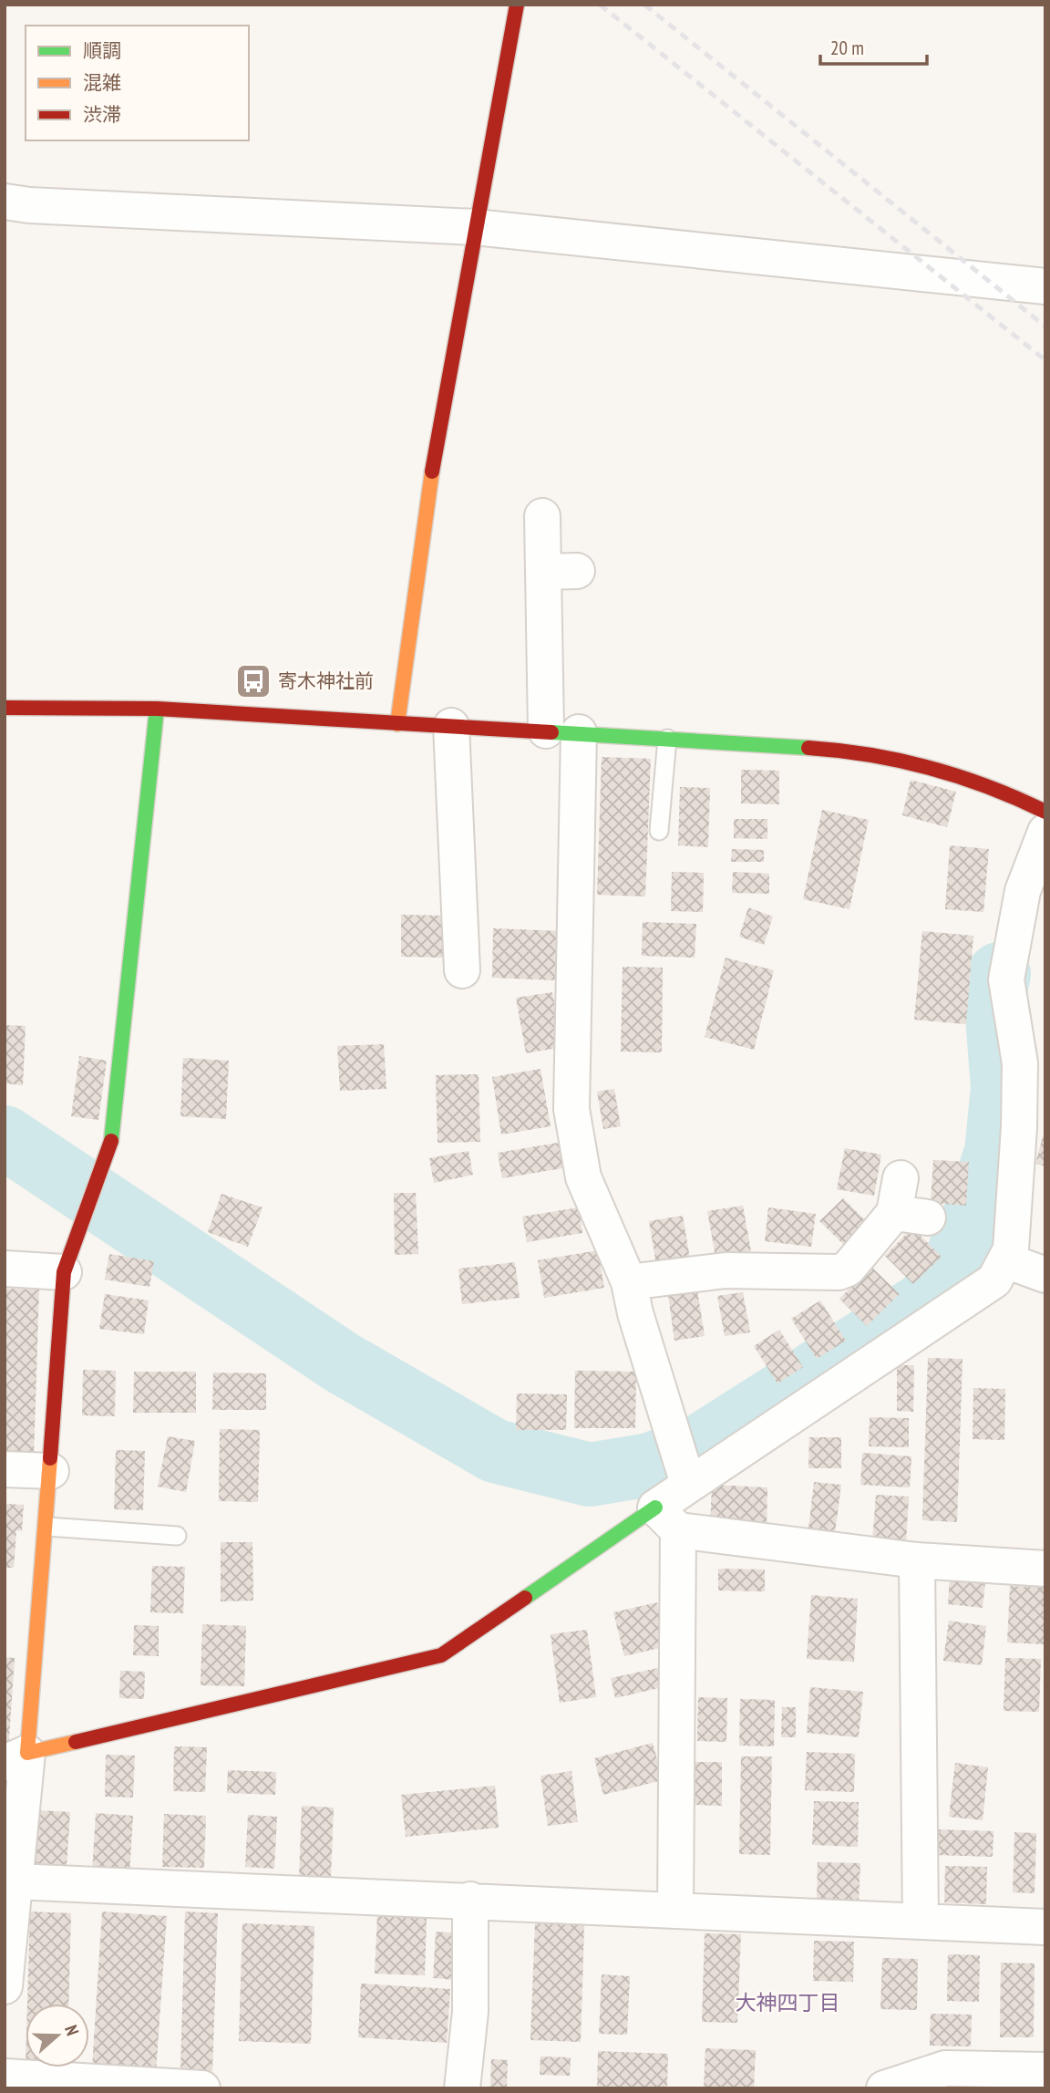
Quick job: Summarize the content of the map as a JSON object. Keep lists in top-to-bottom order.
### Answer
{
  "districts": ["大神四丁目"],
  "places": {
    "bus stop": ["寄木神社前"]
  },
  "legend": ["順調", "混雑", "渋滞"],
  "scale_bar": "20 m",
  "north": "right"
}
